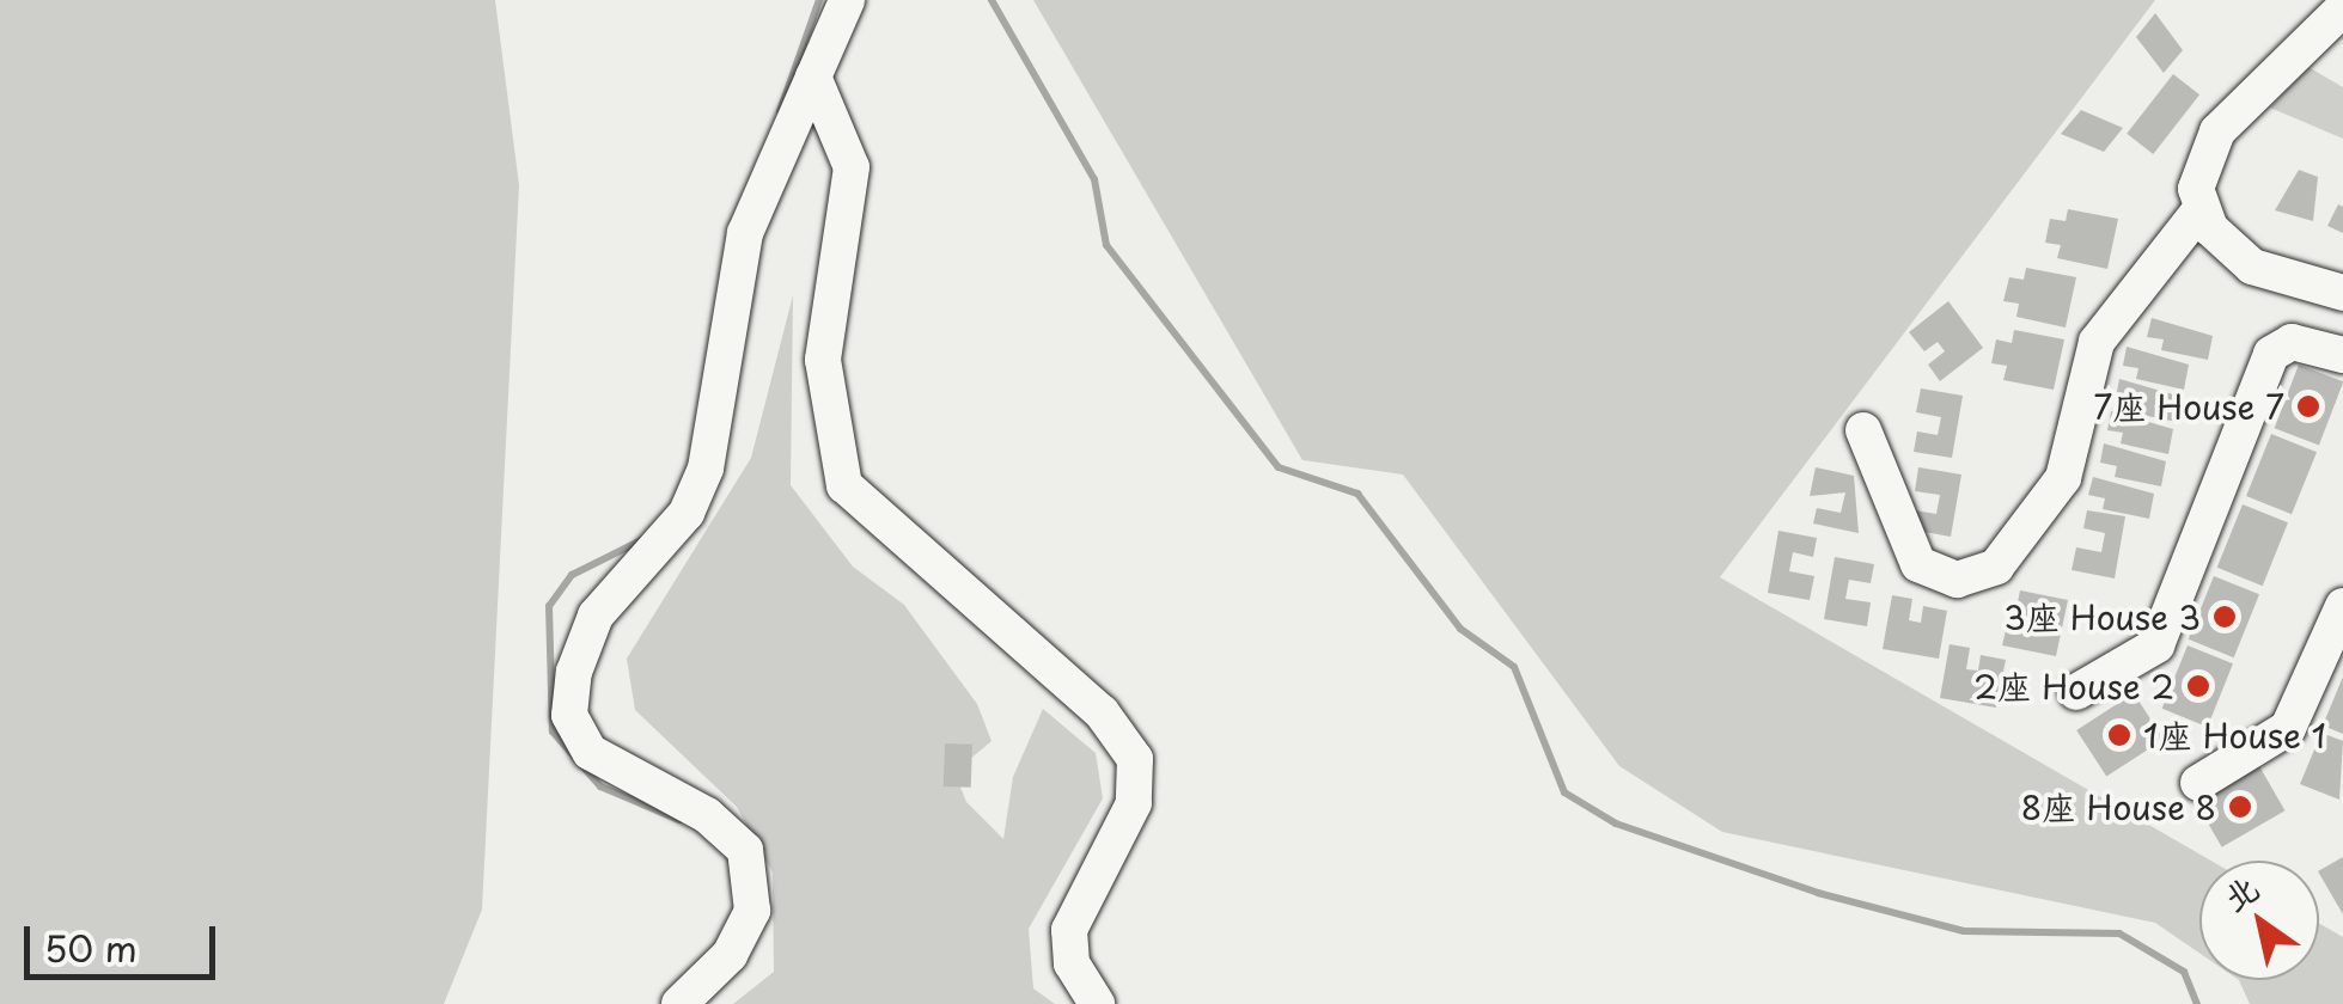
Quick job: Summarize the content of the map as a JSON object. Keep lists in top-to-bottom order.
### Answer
{
  "places": [
    "7座 House 7",
    "3座 House 3",
    "2座 House 2",
    "1座 House 1",
    "8座 House 8"
  ],
  "scale_bar": "50 m",
  "north": "top left"
}
